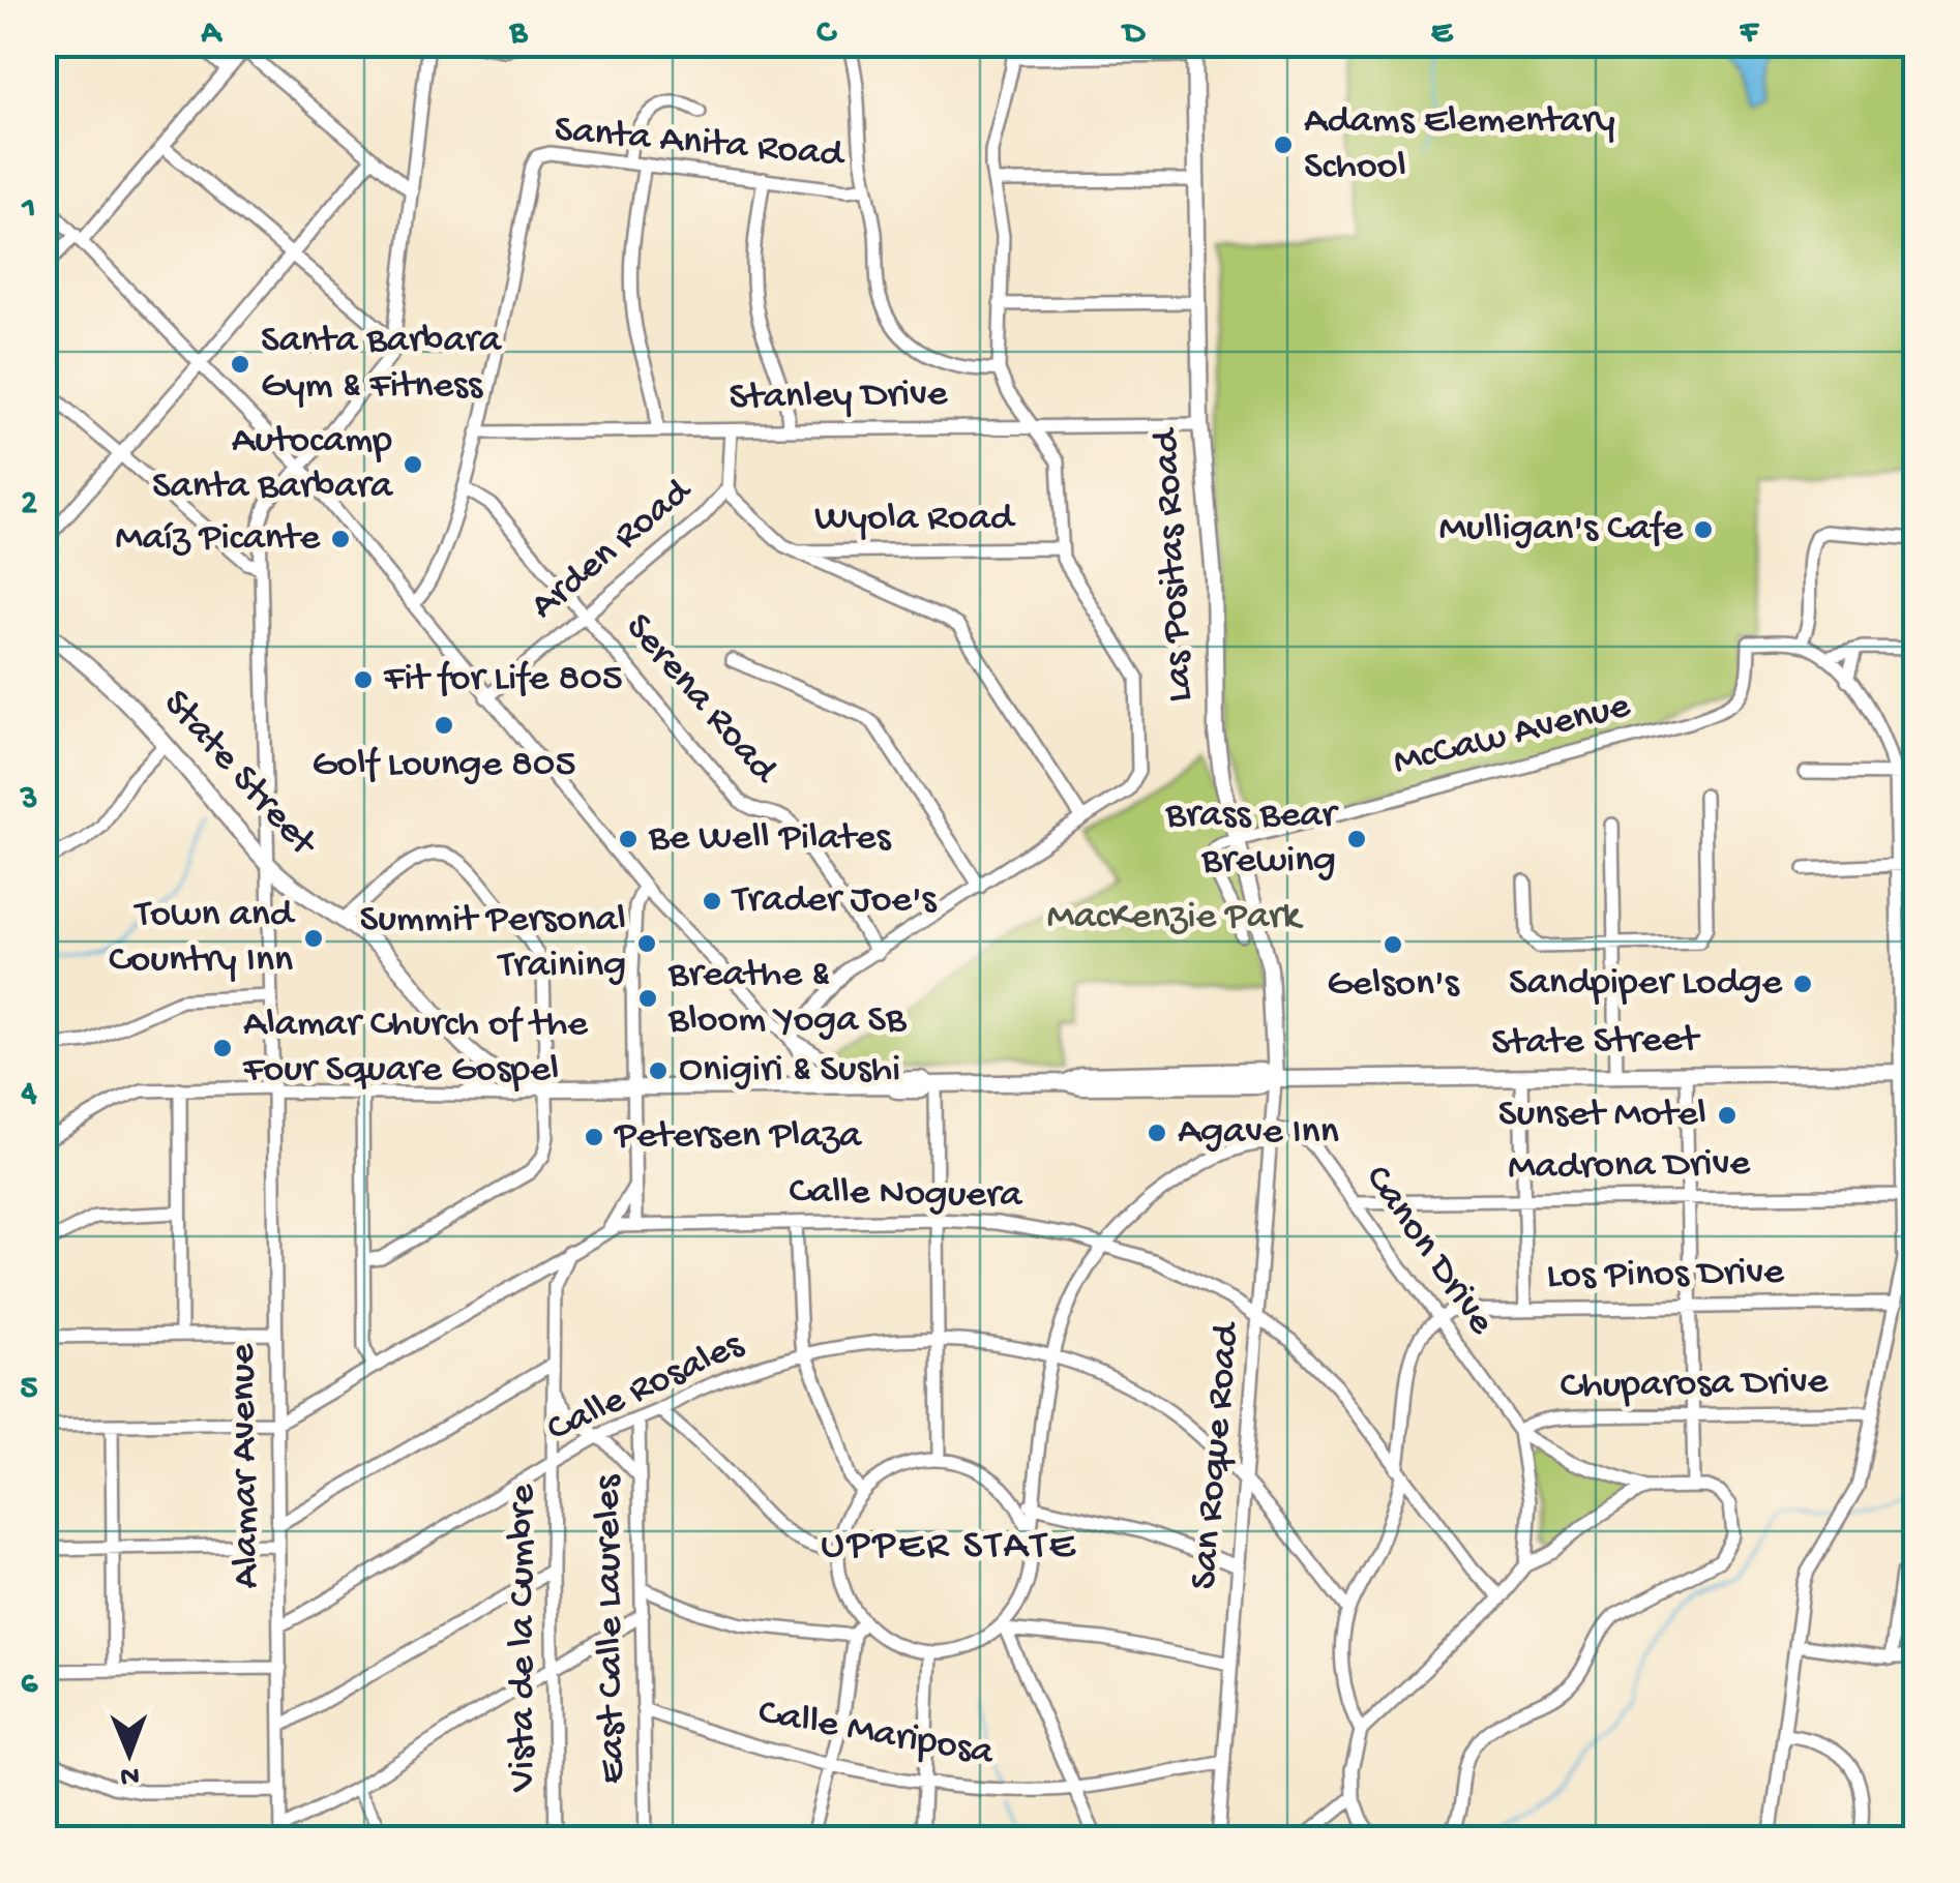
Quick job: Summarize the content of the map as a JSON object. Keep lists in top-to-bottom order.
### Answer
{
  "streets": {
    "main road": ["Las Positas Road", "State Street"],
    "street": [
      "Santa Anita Road",
      "Stanley Drive",
      "Wyola Road",
      "Arden Road",
      "Serena Road",
      "McCaw Avenue",
      "Madrona Drive",
      "Calle Noguera",
      "Canon Drive",
      "Los Pinos Drive",
      "Chuparosa Drive",
      "Calle Rosales",
      "San Roque Road",
      "Alamar Avenue",
      "East Calle Laureles",
      "Vista de la Cumbre",
      "Calle Mariposa"
    ]
  },
  "crossings": [
    ["Santa Anita Road", "Stanley Drive"],
    ["Stanley Drive", "Las Positas Road"],
    ["Wyola Road", "Arden Road"],
    ["Arden Road", "Serena Road"],
    ["Las Positas Road", "McCaw Avenue"],
    ["Las Positas Road", "State Street"],
    ["Las Positas Road", "San Roque Road"],
    ["State Street", "San Roque Road"],
    ["State Street", "Alamar Avenue"],
    ["Madrona Drive", "Canon Drive"],
    ["Calle Noguera", "Canon Drive"],
    ["Calle Noguera", "San Roque Road"],
    ["Calle Noguera", "Alamar Avenue"],
    ["Calle Noguera", "Vista de la Cumbre"],
    ["Canon Drive", "Los Pinos Drive"],
    ["Canon Drive", "Chuparosa Drive"],
    ["Canon Drive", "San Roque Road"],
    ["Calle Rosales", "San Roque Road"],
    ["Calle Rosales", "Alamar Avenue"],
    ["Calle Rosales", "East Calle Laureles"],
    ["Calle Rosales", "Vista de la Cumbre"],
    ["San Roque Road", "Calle Mariposa"],
    ["East Calle Laureles", "Calle Mariposa"]
  ],
  "districts": ["UPPER STATE"],
  "parks": ["MacKenzie Park"],
  "places": [
    "Adams Elementary School",
    "Santa Barbara Gym & Fitness",
    "Autocamp Santa Barbara",
    "Mulligan's Cafe",
    "Maíz Picante",
    "Fit for Life 805",
    "Golf Lounge 805",
    "Be Well Pilates",
    "Brass Bear Brewing",
    "Trader Joe's",
    "Town and Country Inn",
    "Summit Personal Training",
    "Gelson's",
    "Sandpiper Lodge",
    "Breathe & Bloom Yoga SB",
    "Alamar Church of the Four Square Gospel",
    "Onigiri & Sushi",
    "Sunset Motel",
    "Agave Inn",
    "Petersen Plaza"
  ],
  "north": "bottom",
  "grid": {
    "columns": [
      "A",
      "B",
      "C",
      "D",
      "E",
      "F"
    ],
    "rows": [
      "1",
      "2",
      "3",
      "4",
      "5",
      "6"
    ]
  }
}
